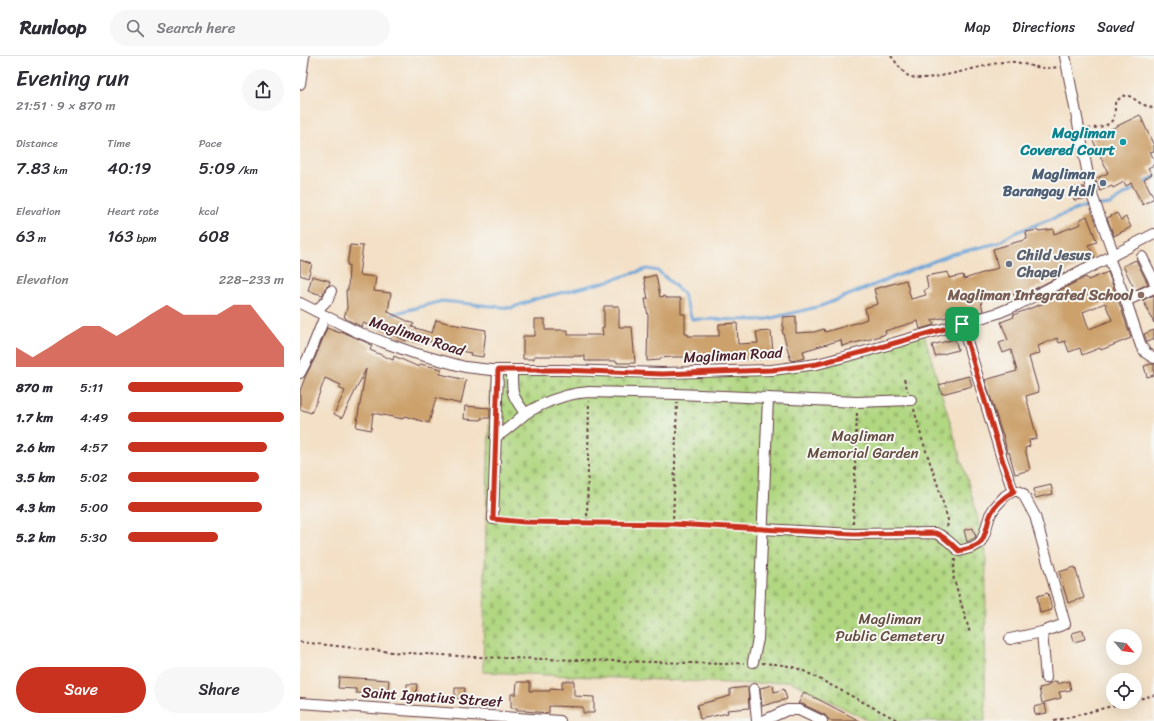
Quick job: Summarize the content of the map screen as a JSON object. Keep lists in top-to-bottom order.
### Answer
{
  "streets": {
    "street": ["Magliman Road", "Saint Ignatius Street"]
  },
  "parks": ["Magliman Memorial Garden", "Magliman Public Cemetery"],
  "places": [
    "Magliman Covered Court",
    "Magliman Barangay Hall",
    "Child Jesus Chapel",
    "Magliman Integrated School"
  ],
  "north": "bottom right",
  "page": {
    "header": "Runloop",
    "search": "Search here",
    "nav": ["Map", "Directions", "Saved"],
    "heading": ["Evening run", "21:51 · 9 × 870 m"],
    "stats": [
      ["Distance", "7.83 km"],
      ["Time", "40:19"],
      ["Pace", "5:09 /km"],
      ["Elevation", "63 m"],
      ["Heart rate", "163 bpm"],
      ["kcal", "608"]
    ],
    "chart": ["Elevation", "228–233 m"],
    "list": [
      {
        "name": "870 m",
        "note": "5:11"
      },
      {
        "name": "1.7 km",
        "note": "4:49"
      },
      {
        "name": "2.6 km",
        "note": "4:57"
      },
      {
        "name": "3.5 km",
        "note": "5:02"
      },
      {
        "name": "4.3 km",
        "note": "5:00"
      },
      {
        "name": "5.2 km",
        "note": "5:30"
      }
    ],
    "buttons": ["Save", "Share"]
  }
}
